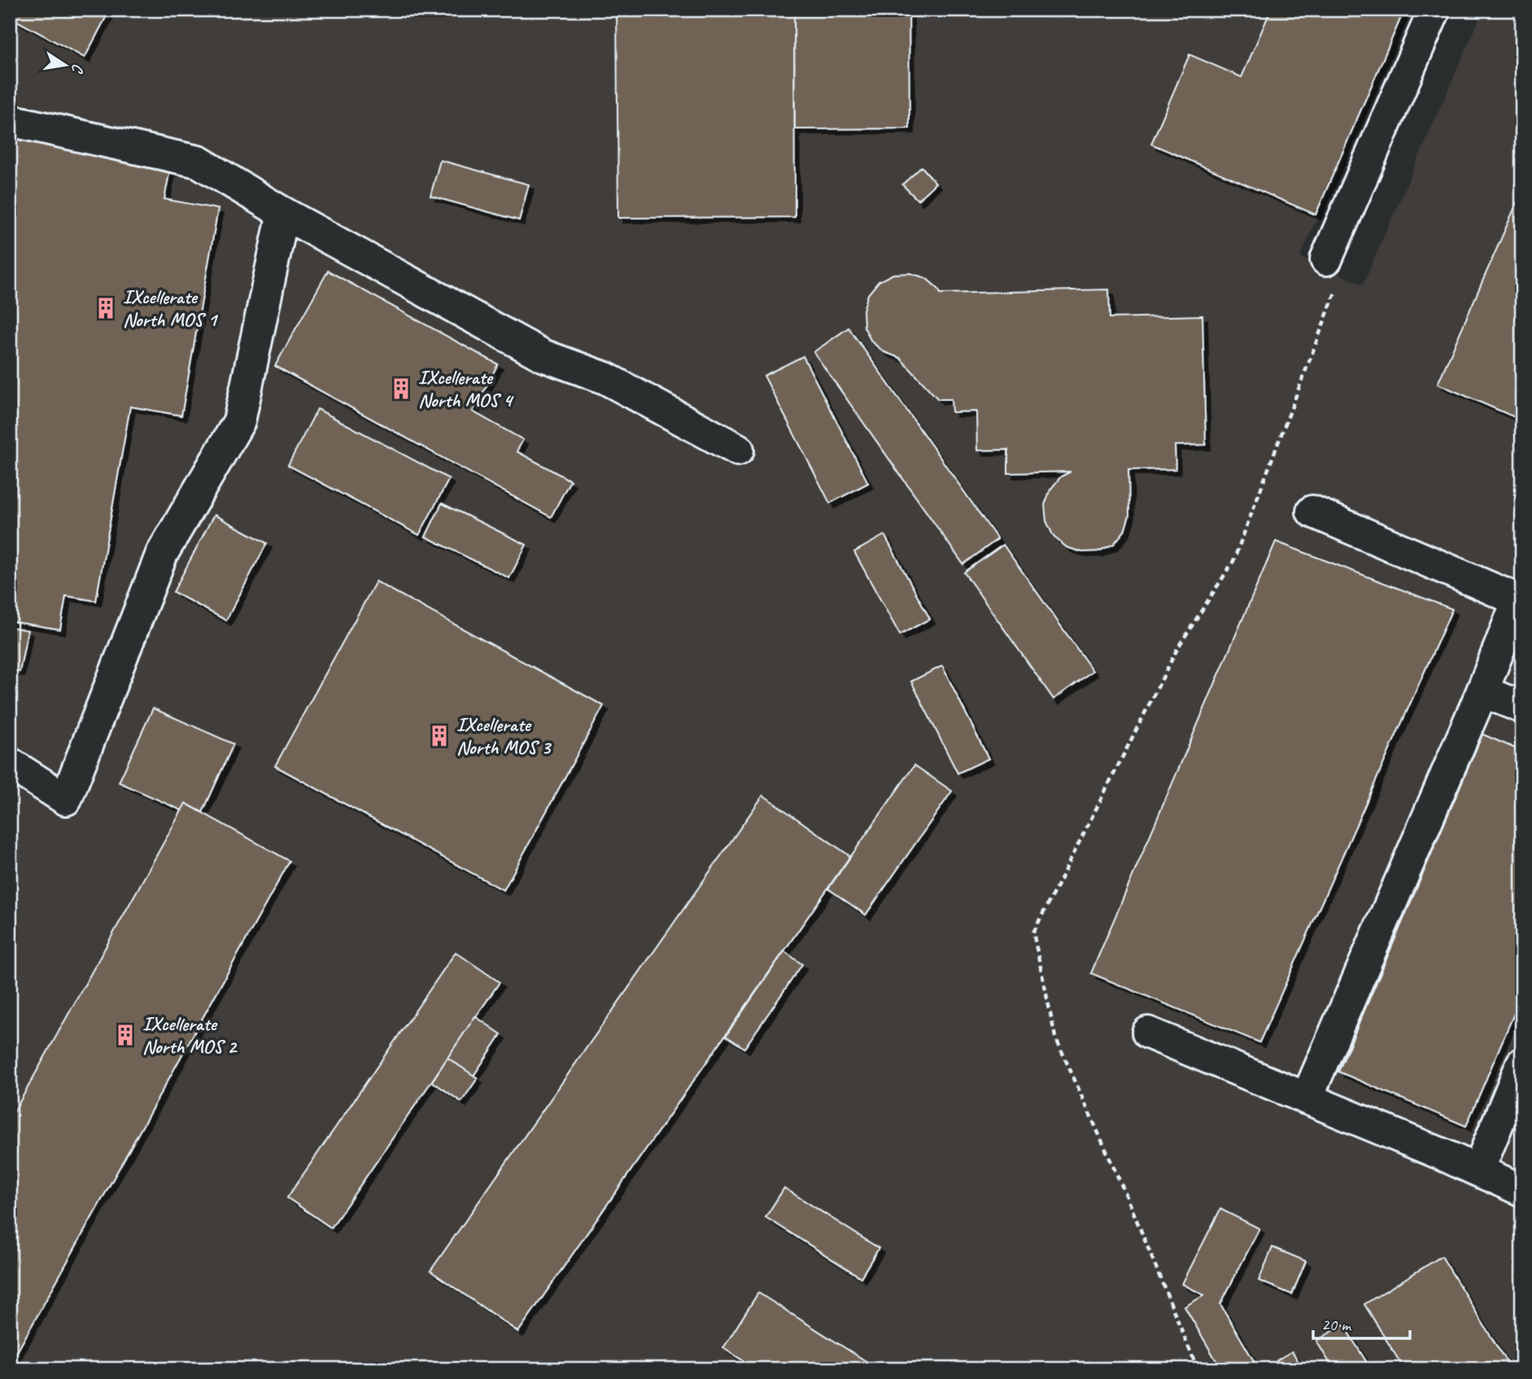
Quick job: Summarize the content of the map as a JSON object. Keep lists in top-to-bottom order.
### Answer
{
  "places": {
    "building": [
      "IXcellerate North MOS 1",
      "IXcellerate North MOS 4",
      "IXcellerate North MOS 3",
      "IXcellerate North MOS 2"
    ]
  },
  "scale_bar": "20 m",
  "north": "right"
}
